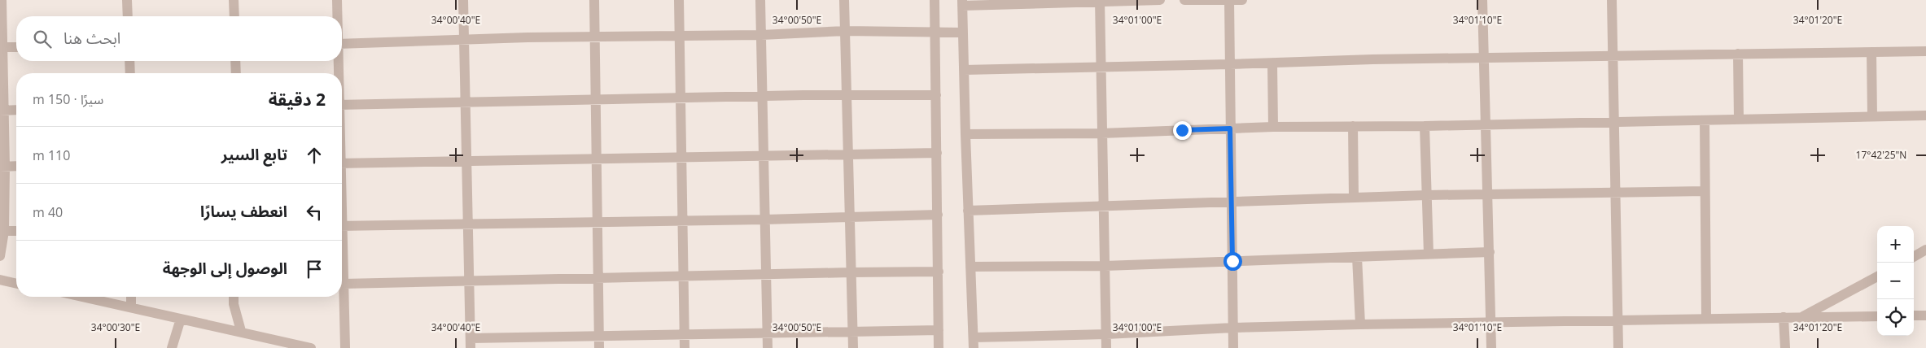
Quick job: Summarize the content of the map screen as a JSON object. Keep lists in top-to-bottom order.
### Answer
{
  "page": {
    "search": "ابحث هنا",
    "heading": ["2 دقيقة", "سيرًا · 150 m"],
    "list": [
      ["تابع السير", "110 m"],
      ["انعطف يسارًا", "40 m"],
      "الوصول إلى الوجهة"
    ],
    "map_buttons": ["+", "−"]
  },
  "coordinates": [
    "34°00'40\"E",
    "34°00'50\"E",
    "34°01'00\"E",
    "34°01'10\"E",
    "34°01'20\"E",
    "17°42'25\"N",
    "34°00'30\"E"
  ]
}
